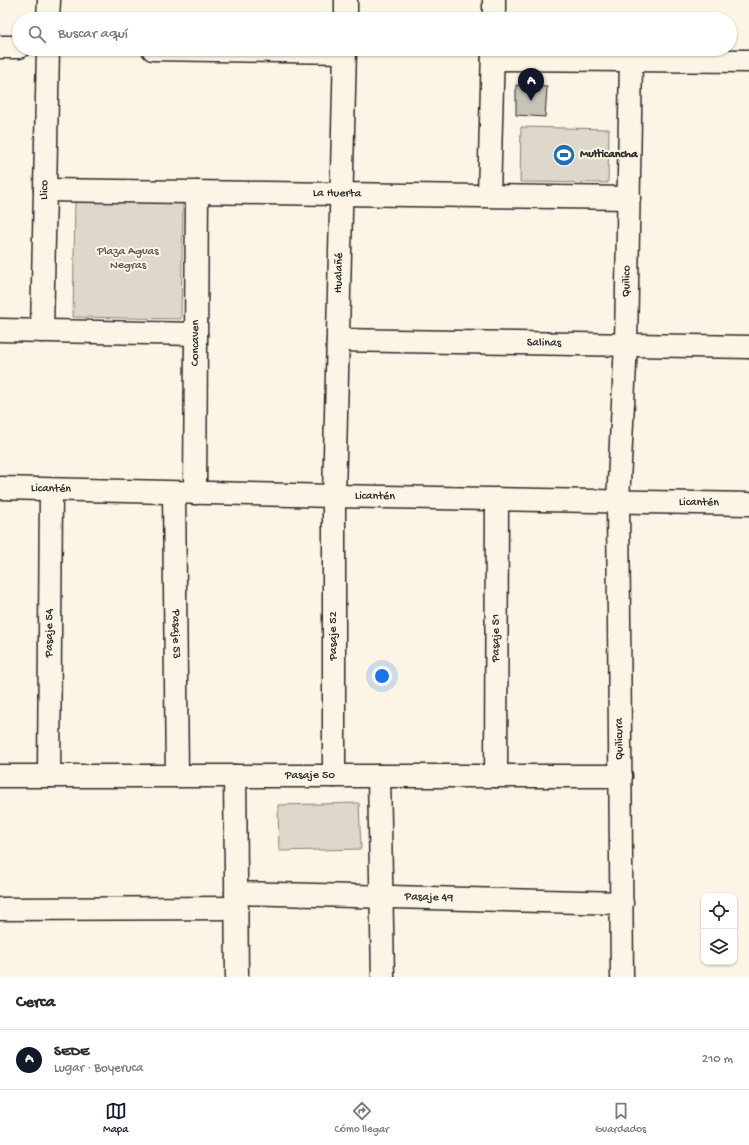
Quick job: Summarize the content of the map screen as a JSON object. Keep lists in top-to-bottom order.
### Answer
{
  "streets": {
    "street": [
      "Llico",
      "La Huerta",
      "Hualañé",
      "Quilico",
      "Concaven",
      "Salinas",
      "Licantén",
      "Pasaje 54",
      "Pasaje 53",
      "Pasaje 52",
      "Pasaje 51",
      "Quilicura",
      "Pasaje 50",
      "Pasaje 49"
    ]
  },
  "crossings": [
    ["Llico", "La Huerta"],
    ["La Huerta", "Hualañé"],
    ["La Huerta", "Quilico"],
    ["La Huerta", "Concaven"],
    ["Hualañé", "Salinas"],
    ["Hualañé", "Licantén"],
    ["Hualañé", "Pasaje 52"],
    ["Quilico", "Salinas"],
    ["Quilico", "Licantén"],
    ["Quilico", "Quilicura"],
    ["Concaven", "Licantén"],
    ["Licantén", "Pasaje 54"],
    ["Licantén", "Pasaje 53"],
    ["Licantén", "Pasaje 52"],
    ["Licantén", "Pasaje 51"],
    ["Licantén", "Quilicura"],
    ["Pasaje 54", "Pasaje 50"],
    ["Pasaje 53", "Pasaje 50"],
    ["Pasaje 52", "Pasaje 50"],
    ["Pasaje 51", "Pasaje 50"],
    ["Quilicura", "Pasaje 50"],
    ["Quilicura", "Pasaje 49"]
  ],
  "parks": ["Plaza Aguas Negras"],
  "places": {
    "sports": ["Multicancha"]
  },
  "page": {
    "search": "Buscar aquí",
    "pins": "A",
    "heading": "Cerca",
    "list": [
      {
        "mark": "A",
        "name": "SEDE",
        "note": "Lugar · Boyeruca",
        "value": "210 m"
      }
    ],
    "nav": ["Mapa", "Cómo llegar", "Guardados"]
  }
}
